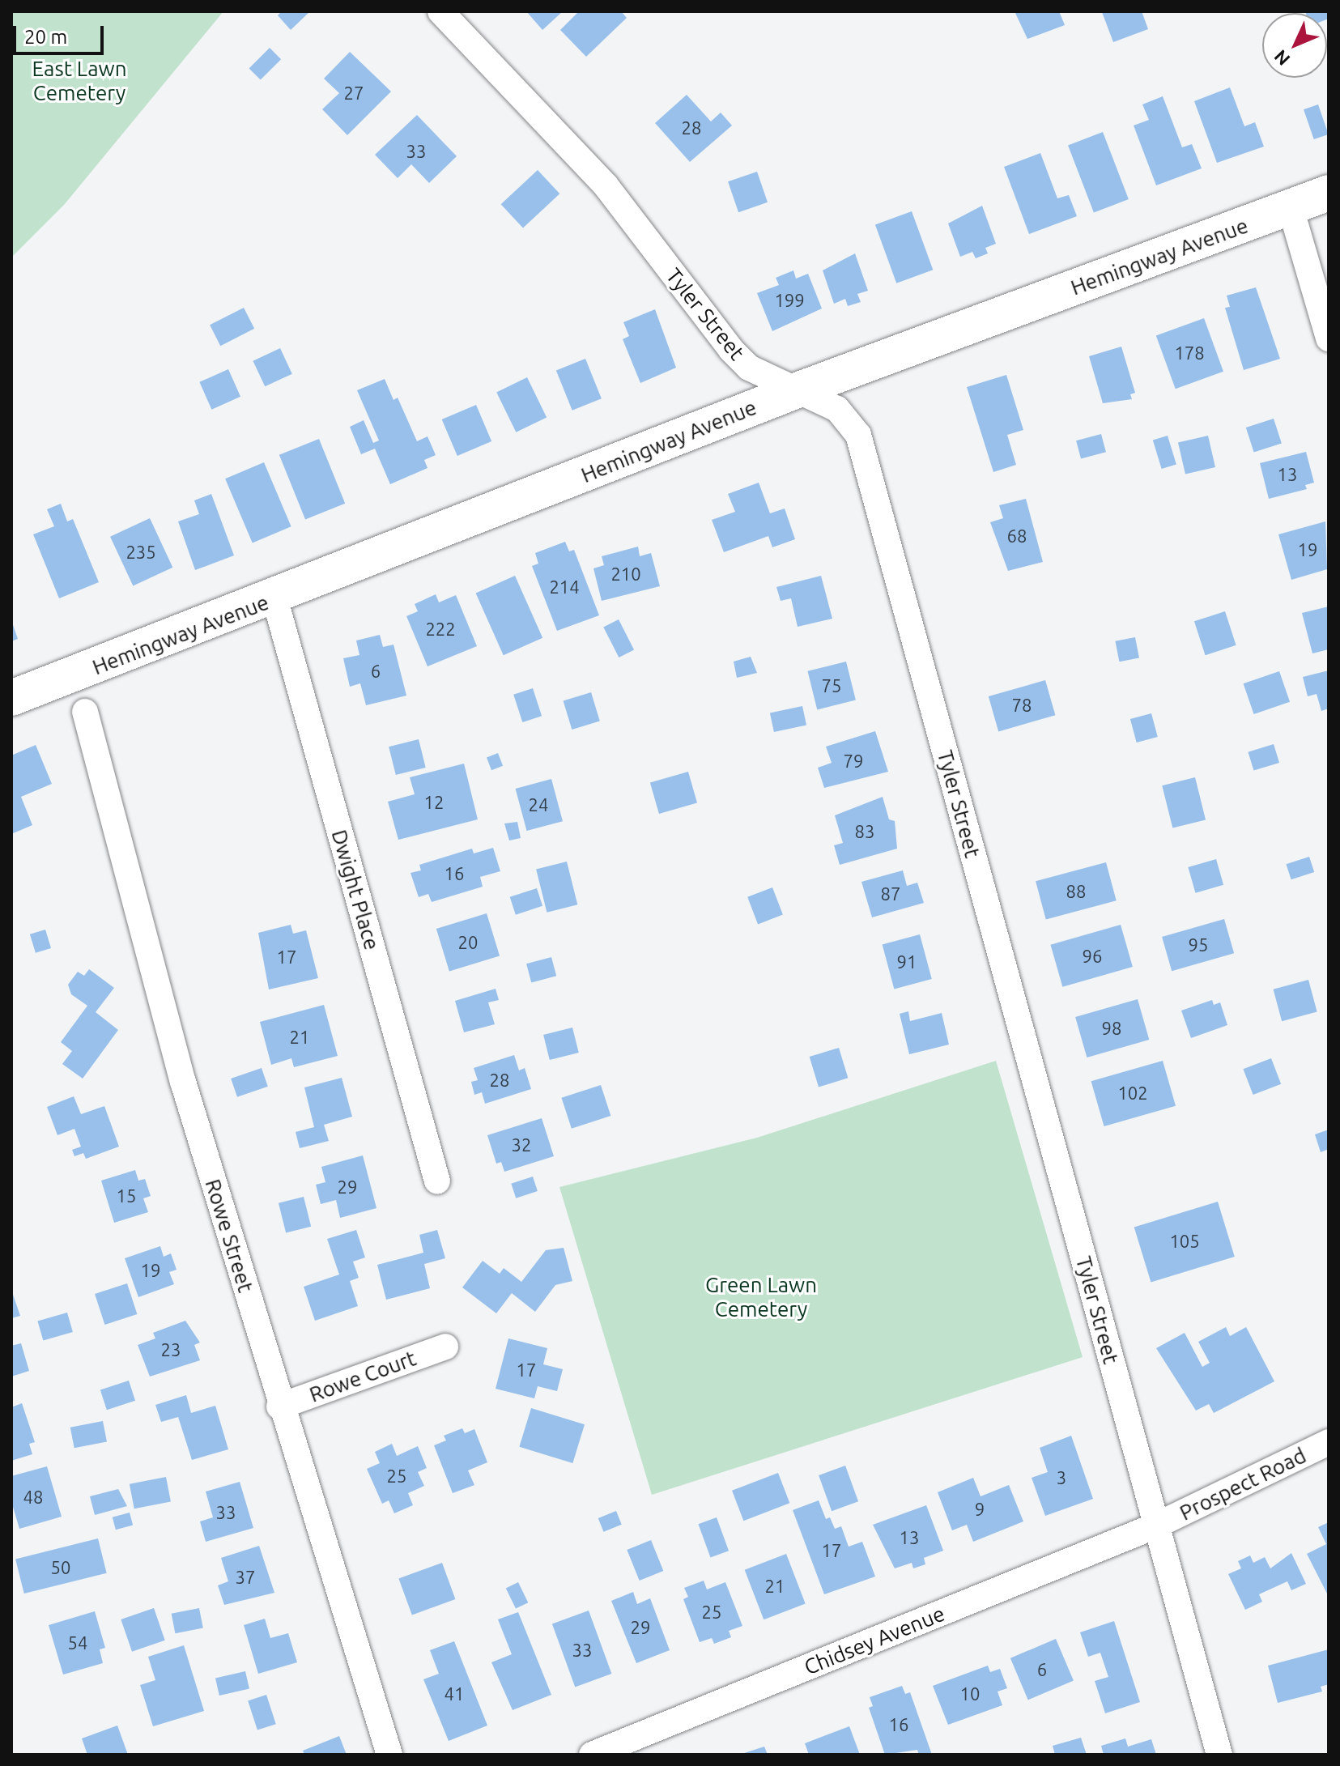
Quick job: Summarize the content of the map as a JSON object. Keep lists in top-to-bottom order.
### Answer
{
  "streets": {
    "main road": ["Hemingway Avenue"],
    "street": [
      "Tyler Street",
      "Dwight Place",
      "Rowe Street",
      "Rowe Court",
      "Prospect Road",
      "Chidsey Avenue"
    ]
  },
  "crossings": [
    ["Hemingway Avenue", "Tyler Street"],
    ["Hemingway Avenue", "Dwight Place"],
    ["Tyler Street", "Prospect Road"],
    ["Tyler Street", "Chidsey Avenue"],
    ["Rowe Street", "Rowe Court"],
    ["Prospect Road", "Chidsey Avenue"]
  ],
  "parks": ["East Lawn Cemetery", "Green Lawn Cemetery"],
  "house_numbers": [
    "27",
    "28",
    "33",
    "199",
    "178",
    "13",
    "68",
    "19",
    "235",
    "210",
    "214",
    "222",
    "6",
    "75",
    "78",
    "79",
    "12",
    "24",
    "83",
    "16",
    "88",
    "87",
    "20",
    "95",
    "96",
    "17",
    "91",
    "98",
    "21",
    "28",
    "102",
    "32",
    "29",
    "15",
    "105",
    "19",
    "23",
    "17",
    "25",
    "3",
    "48",
    "9",
    "33",
    "13",
    "17",
    "50",
    "37",
    "21",
    "25",
    "29",
    "54",
    "33",
    "6",
    "41",
    "10",
    "16"
  ],
  "scale_bar": "20 m",
  "north": "bottom left"
}
